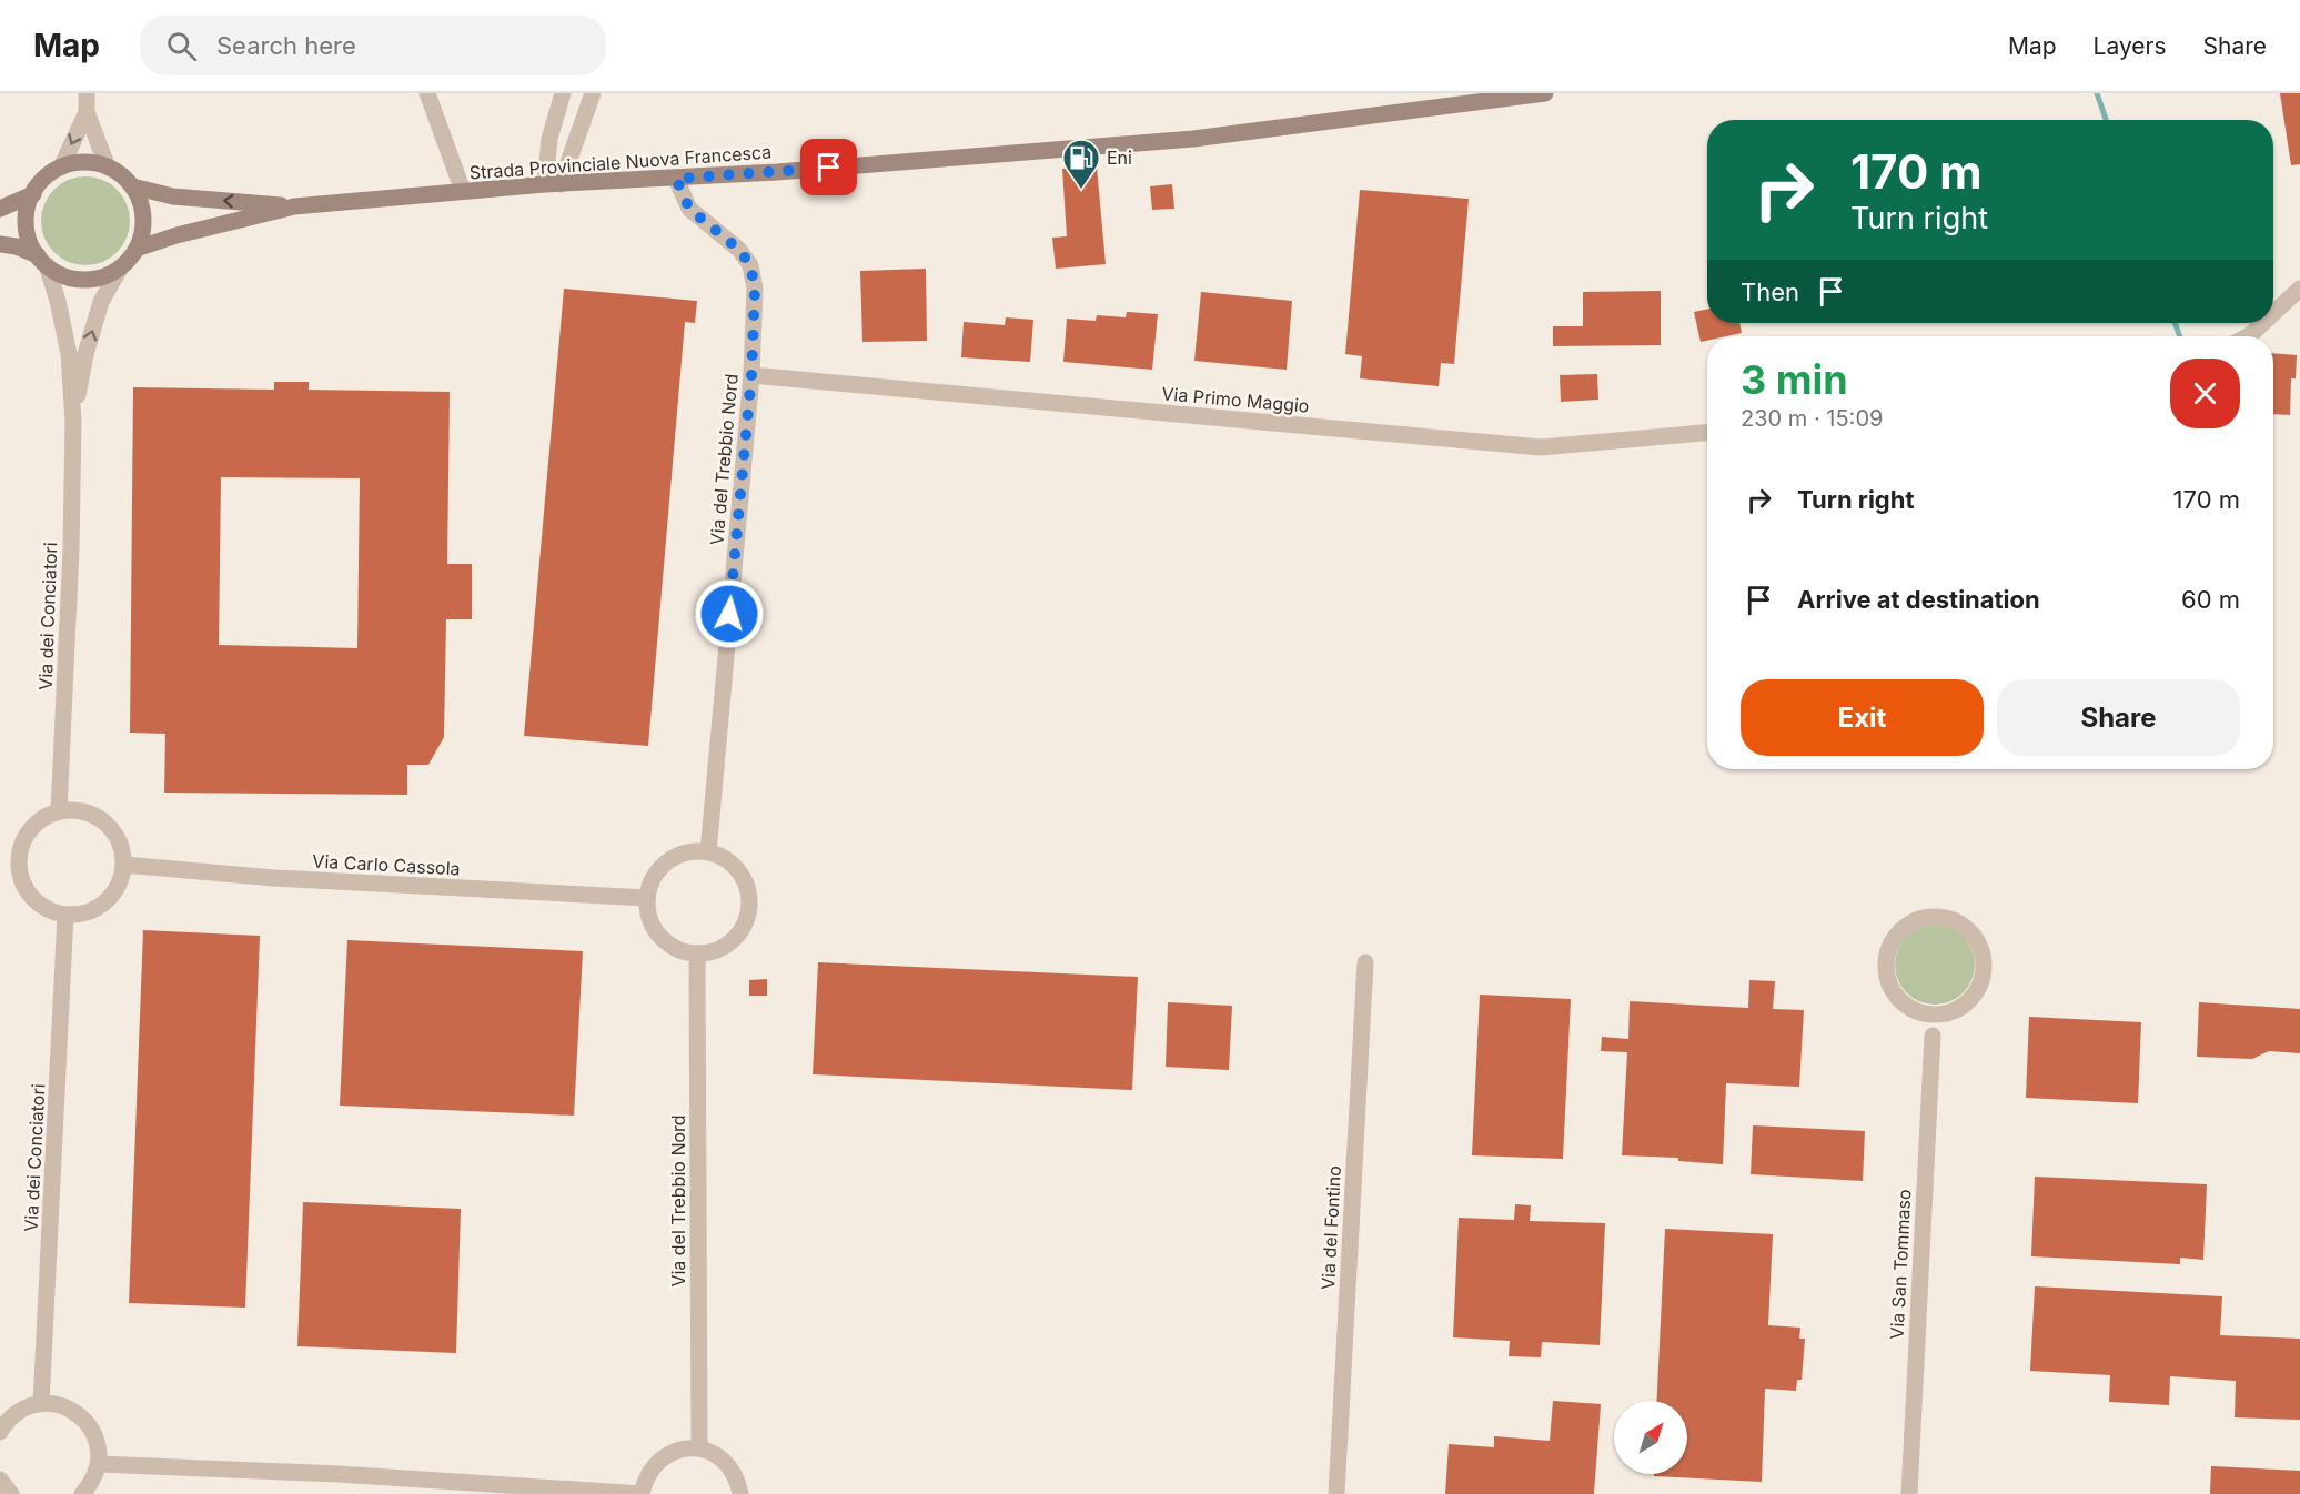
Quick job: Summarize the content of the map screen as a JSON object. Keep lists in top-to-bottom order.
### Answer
{
  "streets": {
    "main road": ["Strada Provinciale Nuova Francesca"],
    "street": [
      "Via Primo Maggio",
      "Via del Trebbio Nord",
      "Via dei Conciatori",
      "Via Carlo Cassola",
      "Via del Fontino",
      "Via San Tommaso"
    ]
  },
  "crossings": [
    ["Strada Provinciale Nuova Francesca", "Via del Trebbio Nord"],
    ["Strada Provinciale Nuova Francesca", "Via dei Conciatori"],
    ["Via Primo Maggio", "Via del Trebbio Nord"],
    ["Via del Trebbio Nord", "Via Carlo Cassola"],
    ["Via dei Conciatori", "Via Carlo Cassola"]
  ],
  "places": {
    "fuel station": ["Eni"]
  },
  "north": "top right",
  "page": {
    "header": "Map",
    "search": "Search here",
    "nav": ["Map", "Layers", "Share"],
    "turn": ["170 m", "Turn right"],
    "then": "Then",
    "heading": ["3 min", "230 m · 15:09"],
    "list": [
      {
        "name": "Turn right",
        "value": "170 m"
      },
      {
        "name": "Arrive at destination",
        "value": "60 m"
      }
    ],
    "buttons": ["Exit", "Share"]
  }
}
